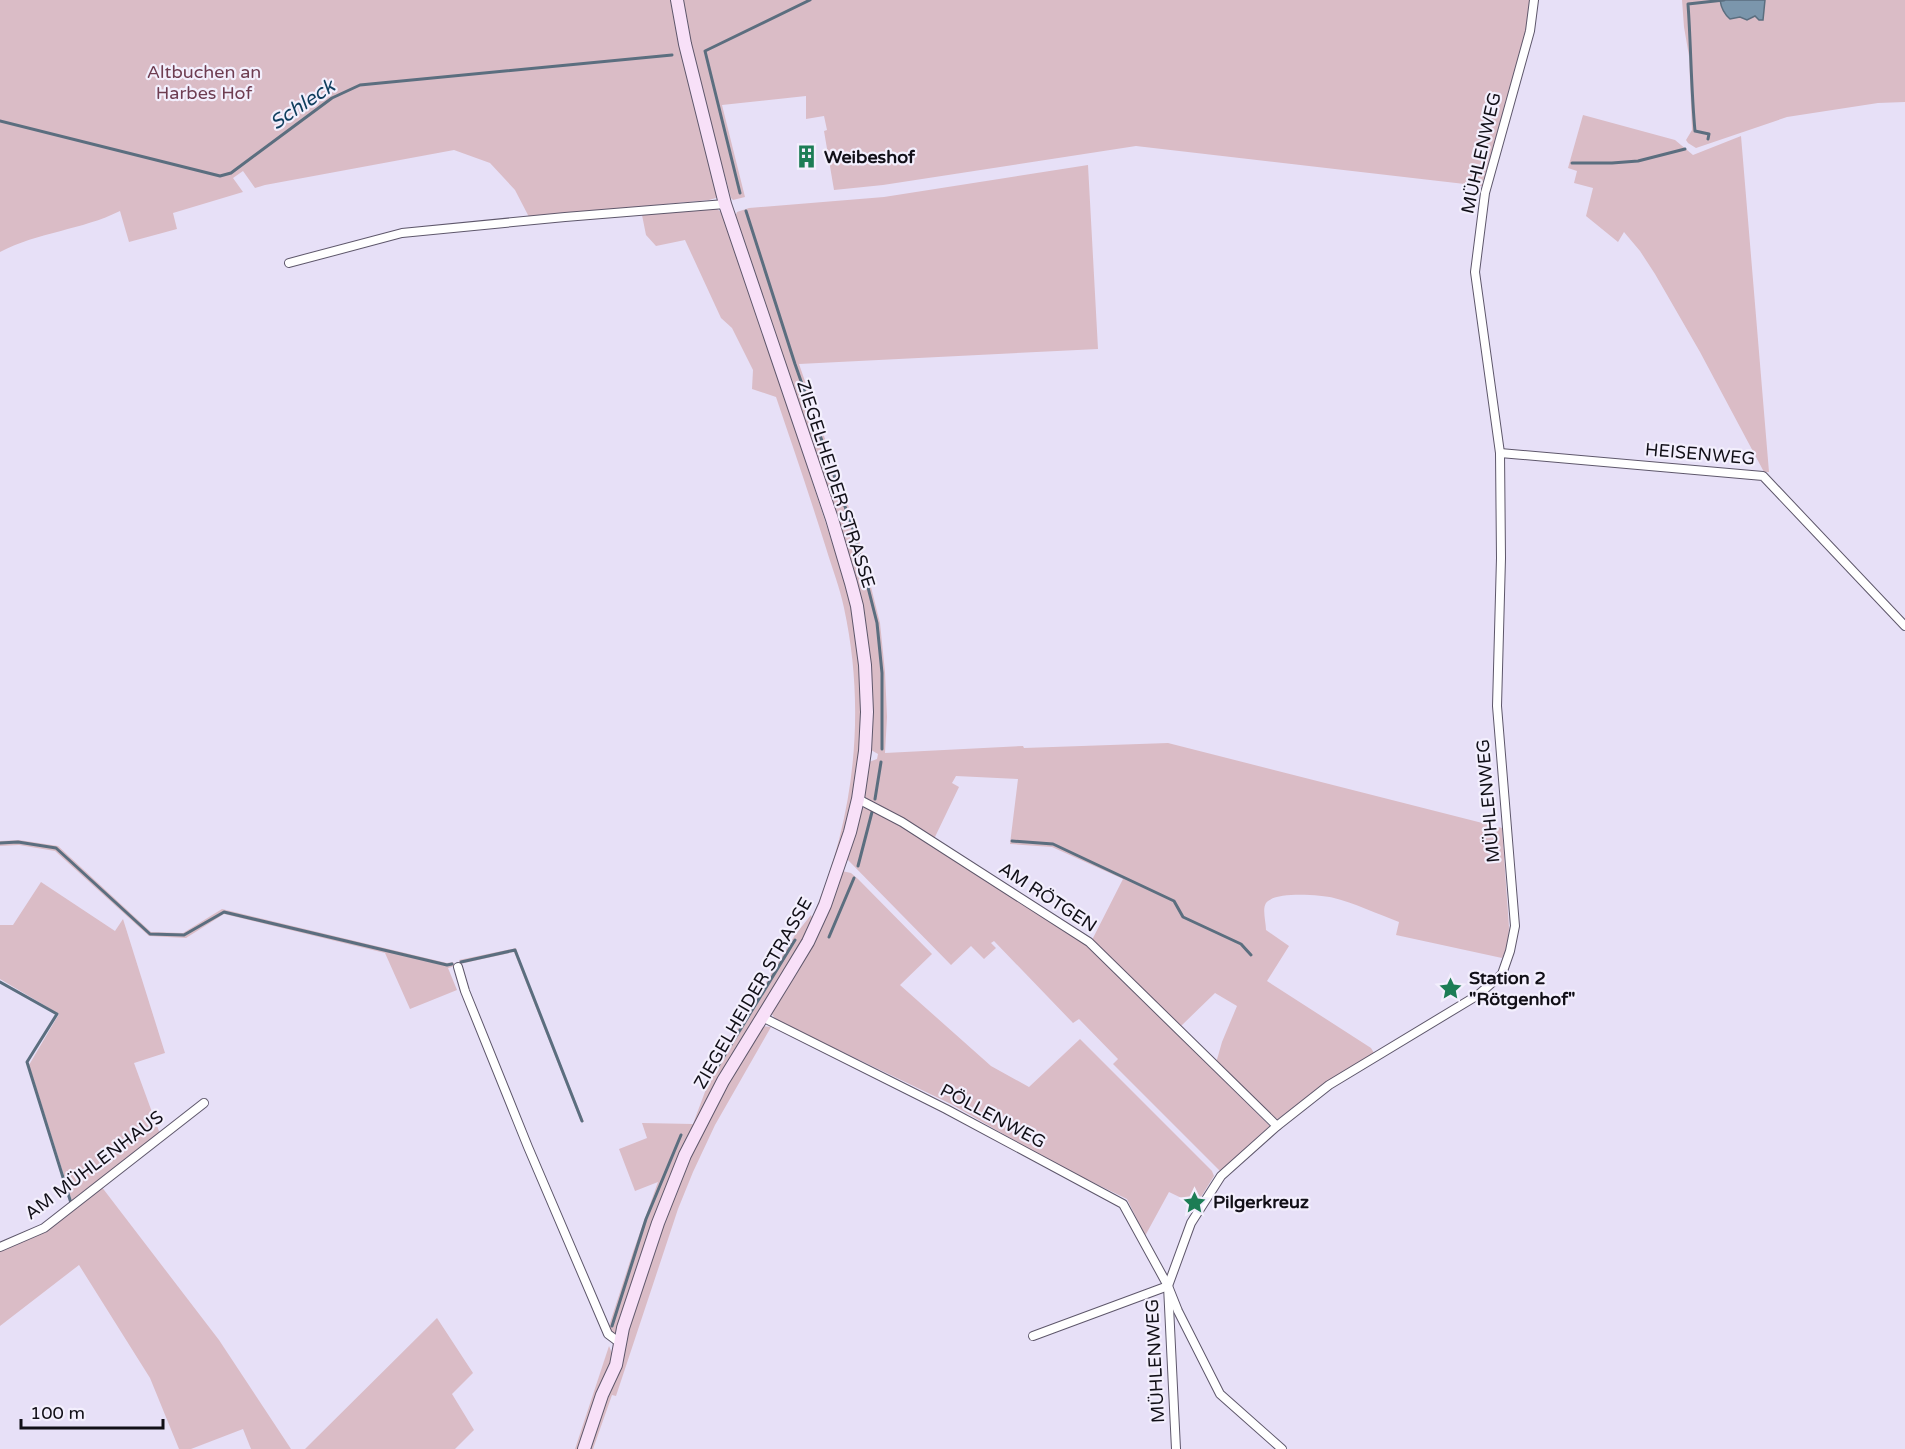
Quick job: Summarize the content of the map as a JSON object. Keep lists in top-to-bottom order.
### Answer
{
  "streets": {
    "street": [
      "MÜHLENWEG",
      "HEISENWEG",
      "ZIEGELHEIDER STRASSE",
      "AM RÖTGEN",
      "PÖLLENWEG",
      "AM MÜHLENHAUS"
    ]
  },
  "crossings": [
    ["MÜHLENWEG", "HEISENWEG"],
    ["MÜHLENWEG", "AM RÖTGEN"],
    ["MÜHLENWEG", "PÖLLENWEG"],
    ["ZIEGELHEIDER STRASSE", "AM RÖTGEN"],
    ["ZIEGELHEIDER STRASSE", "PÖLLENWEG"]
  ],
  "water": ["Schleck"],
  "parks": ["Altbuchen an Harbes Hof"],
  "places": {
    "building": ["Weibeshof"],
    "place": ["Station 2 \"Rötgenhof\"", "Pilgerkreuz"]
  },
  "scale_bar": "100 m"
}
